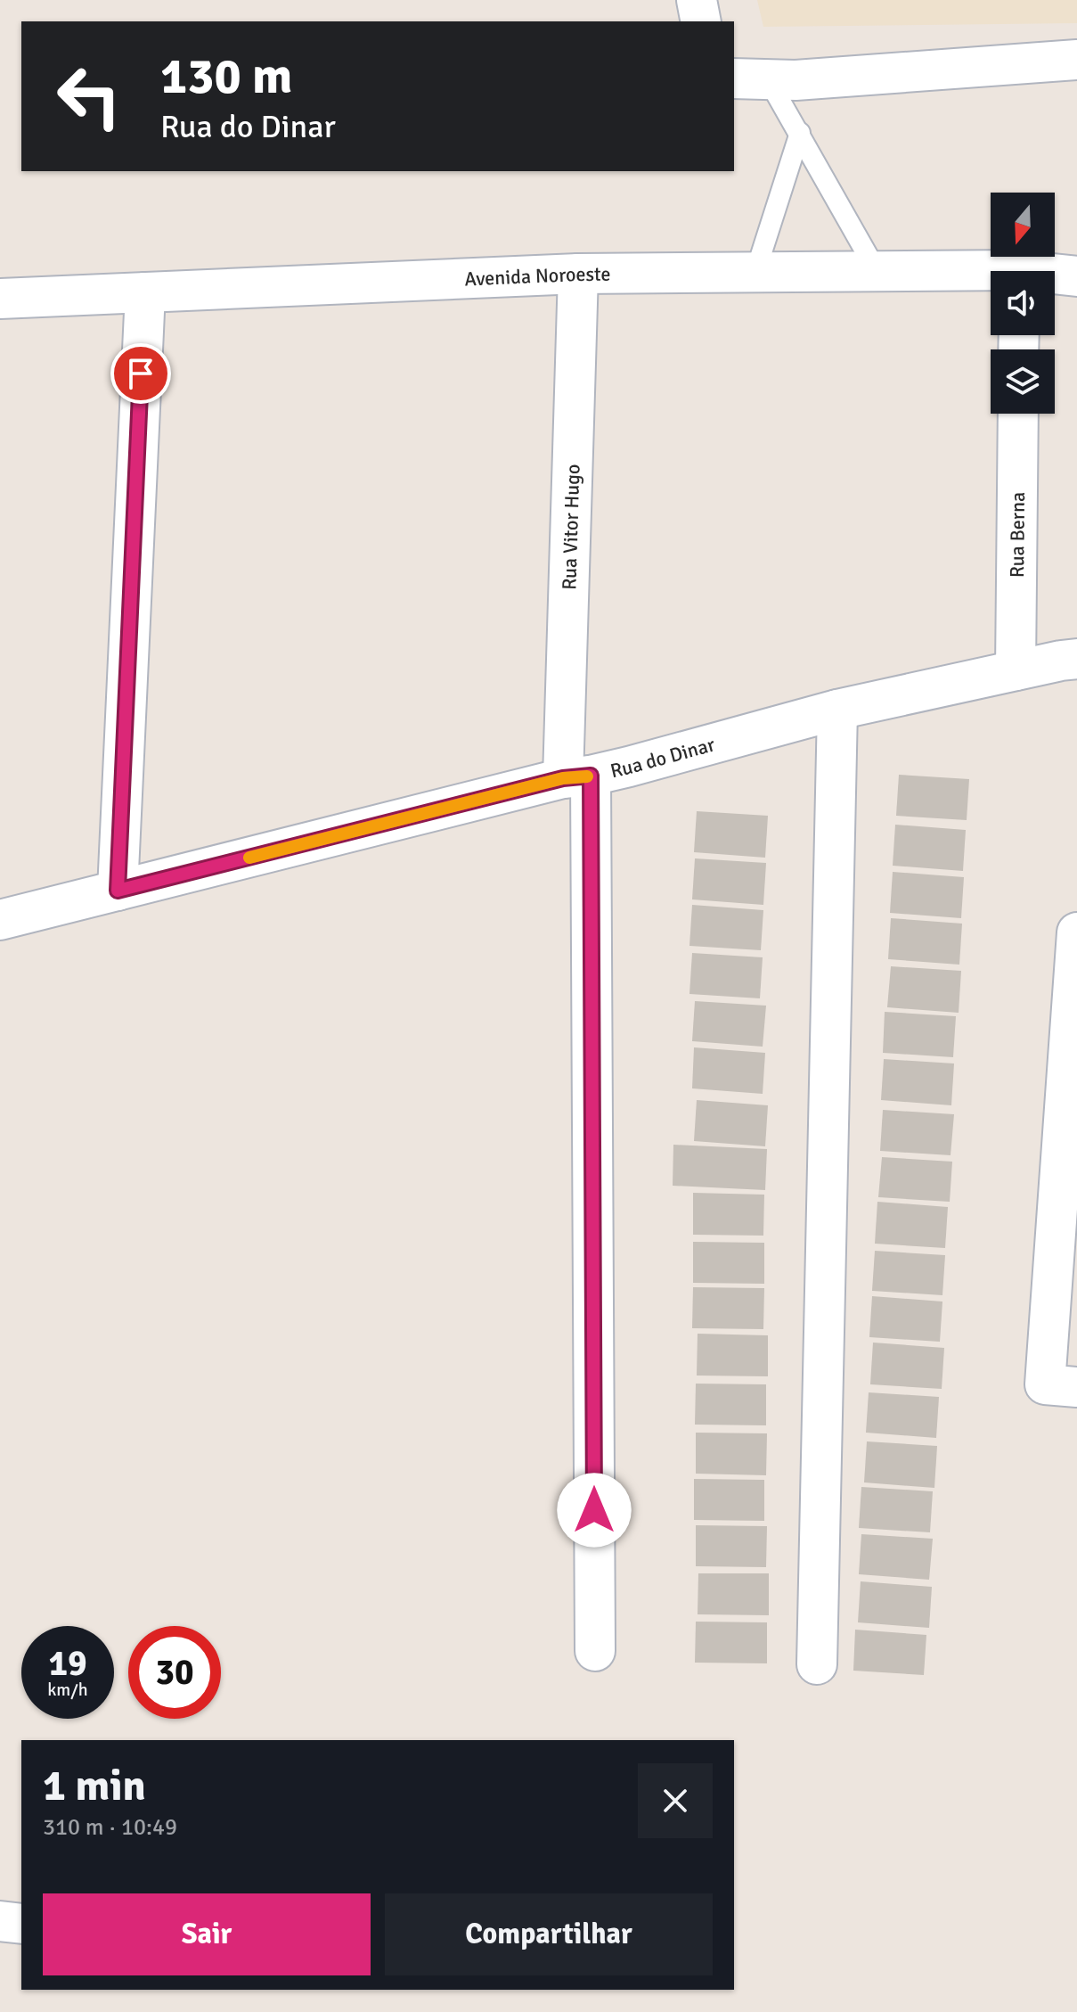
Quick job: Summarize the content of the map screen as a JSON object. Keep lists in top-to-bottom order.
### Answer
{
  "streets": {
    "street": [
      "Avenida Noroeste",
      "Rua Vitor Hugo",
      "Rua Berna",
      "Rua do Dinar"
    ]
  },
  "crossings": [
    ["Avenida Noroeste", "Rua Vitor Hugo"],
    ["Rua Vitor Hugo", "Rua do Dinar"],
    ["Rua Berna", "Rua do Dinar"]
  ],
  "north": "bottom",
  "page": {
    "turn": ["130 m", "Rua do Dinar"],
    "speed": "19 km/h",
    "limit": "30",
    "heading": ["1 min", "310 m · 10:49"],
    "buttons": ["Sair", "Compartilhar"]
  }
}
